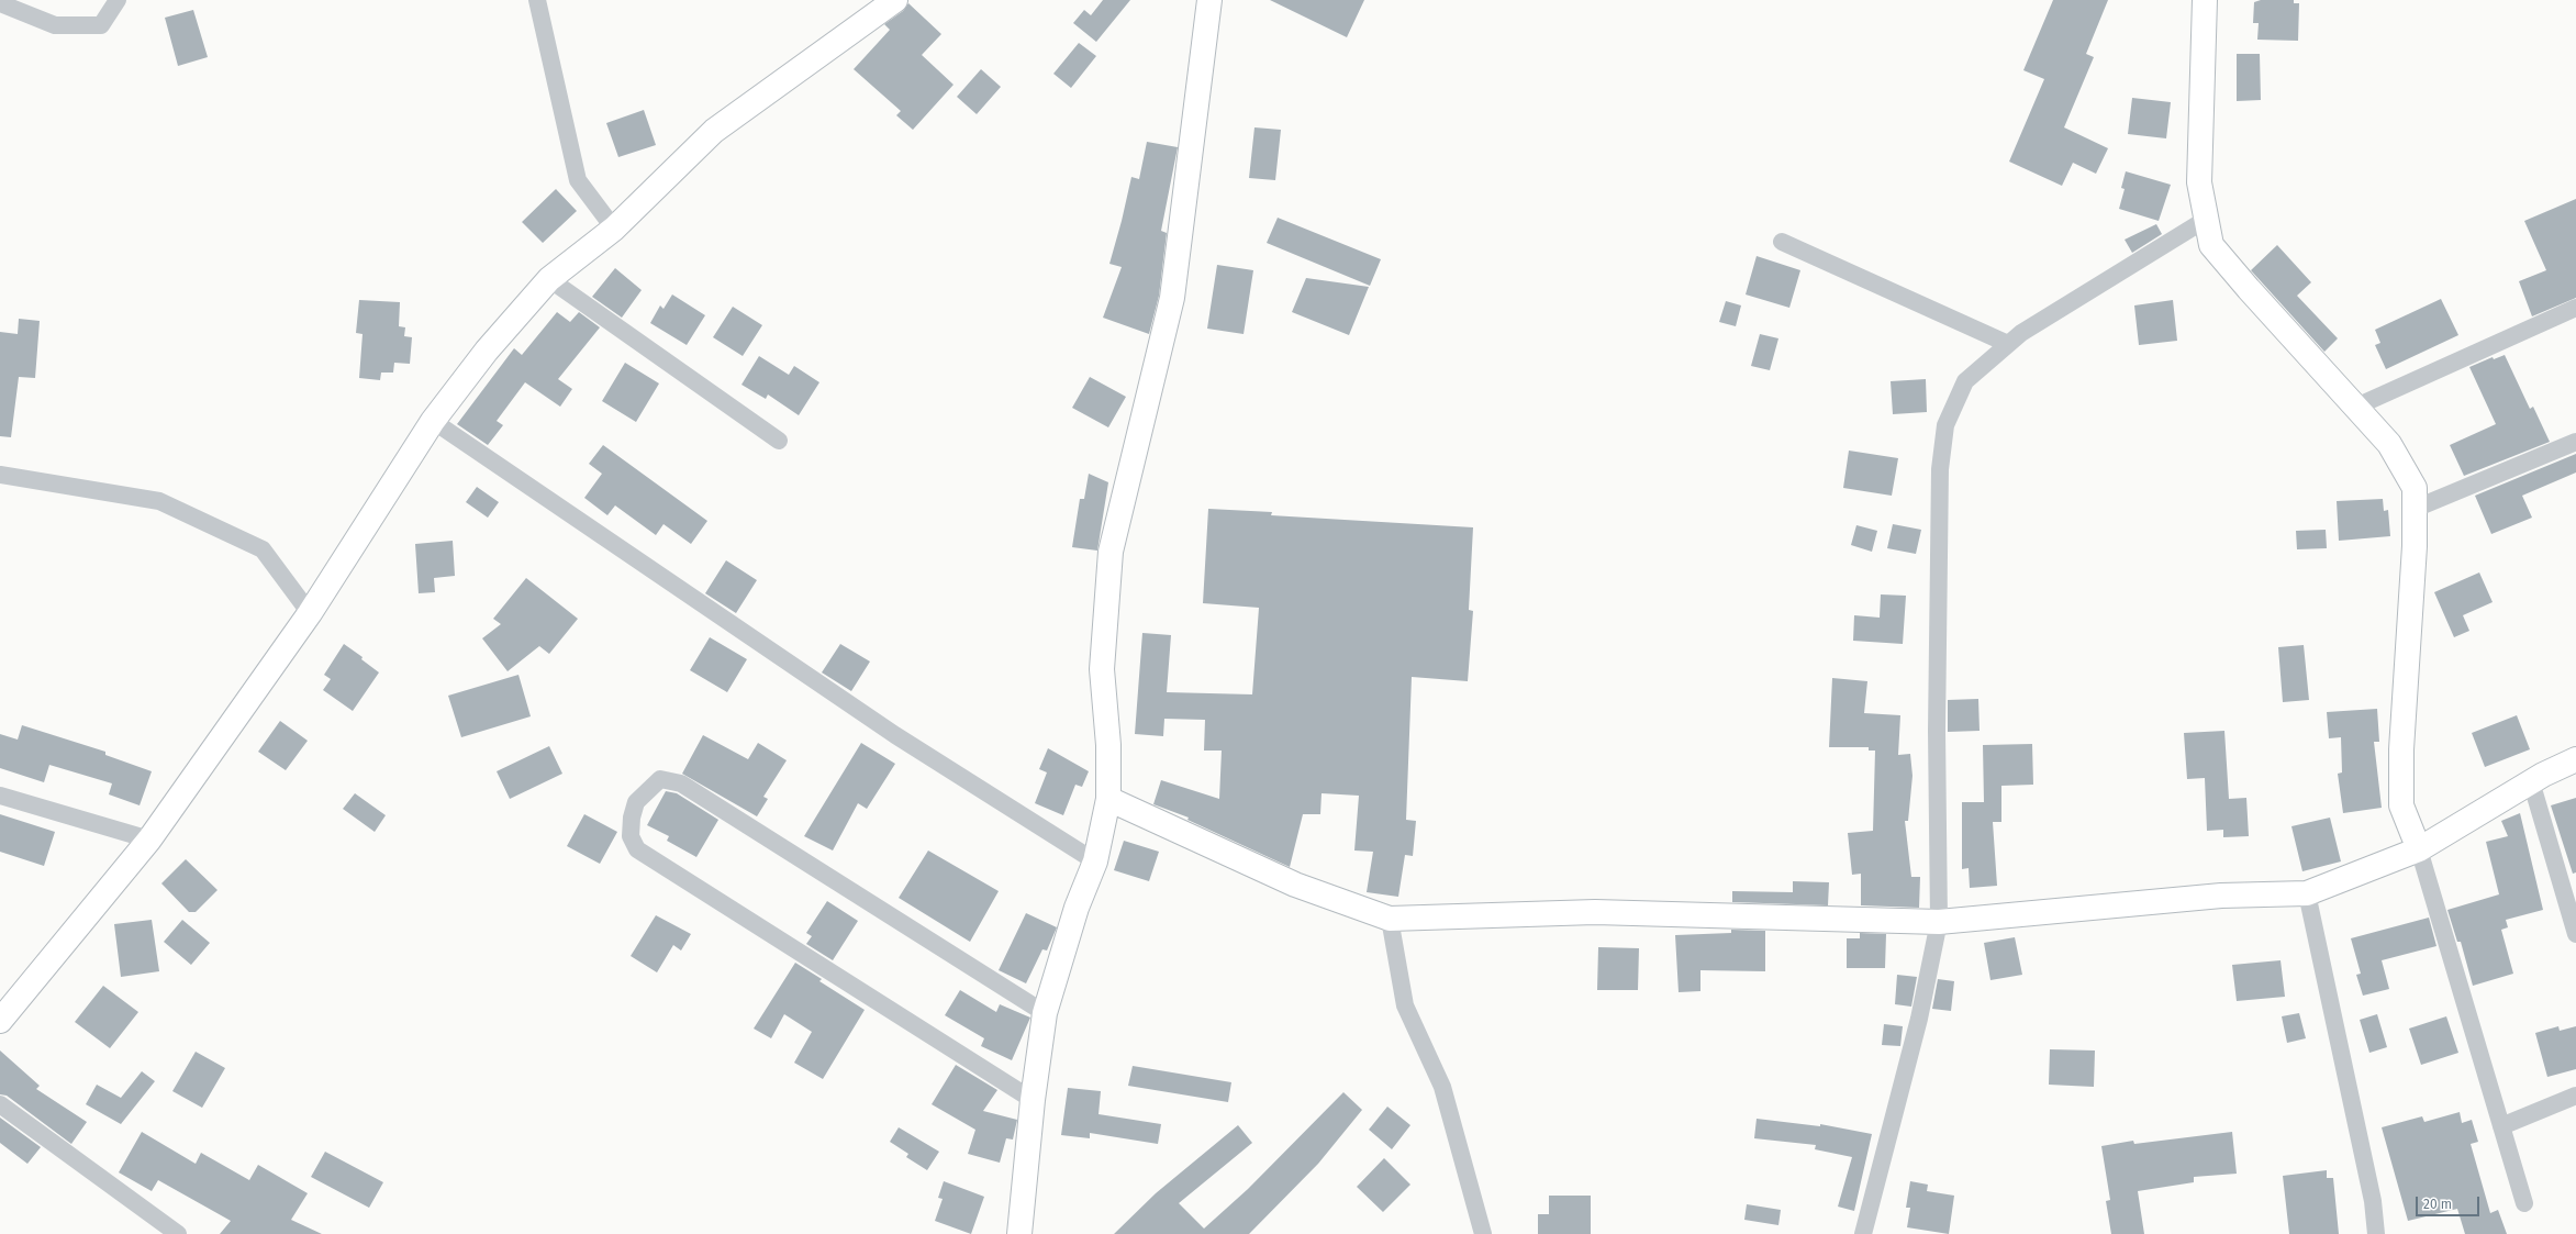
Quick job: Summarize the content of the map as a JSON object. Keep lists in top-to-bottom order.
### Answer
{
  "scale_bar": "20 m"
}
